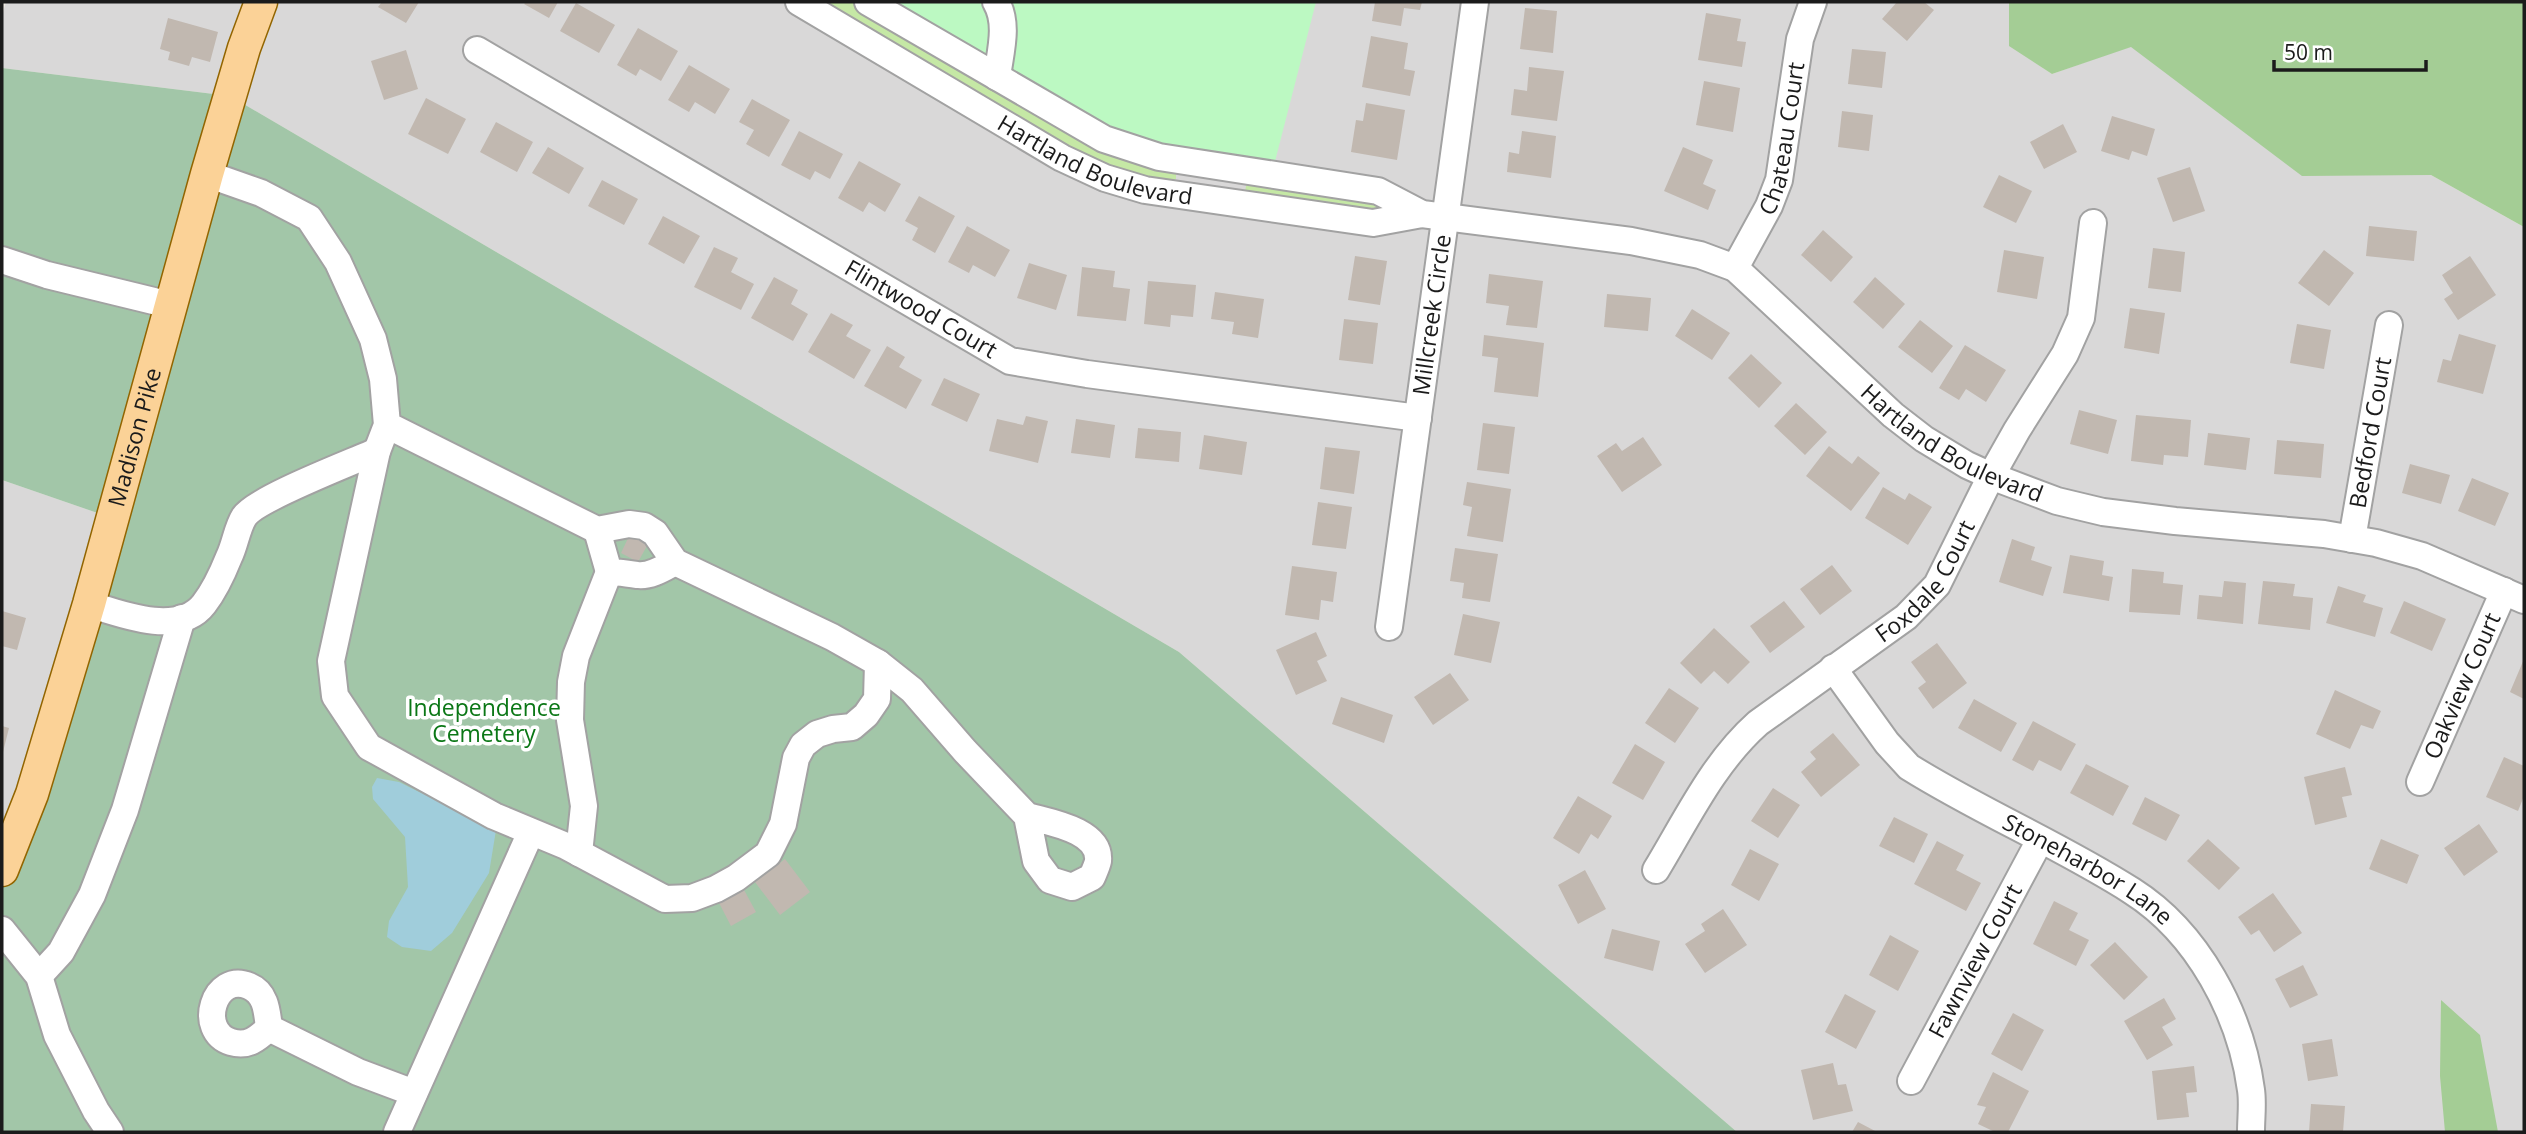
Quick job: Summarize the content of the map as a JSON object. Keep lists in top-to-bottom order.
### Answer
{
  "streets": {
    "main road": ["Madison Pike"],
    "street": [
      "Chateau Court",
      "Hartland Boulevard",
      "Flintwood Court",
      "Millcreek Circle",
      "Bedford Court",
      "Foxdale Court",
      "Oakview Court",
      "Stoneharbor Lane",
      "Fawnview Court"
    ]
  },
  "crossings": [
    ["Chateau Court", "Hartland Boulevard"],
    ["Hartland Boulevard", "Millcreek Circle"],
    ["Hartland Boulevard", "Bedford Court"],
    ["Hartland Boulevard", "Foxdale Court"],
    ["Hartland Boulevard", "Oakview Court"],
    ["Flintwood Court", "Millcreek Circle"],
    ["Foxdale Court", "Stoneharbor Lane"],
    ["Stoneharbor Lane", "Fawnview Court"]
  ],
  "parks": ["Independence Cemetery"],
  "scale_bar": "50 m"
}
